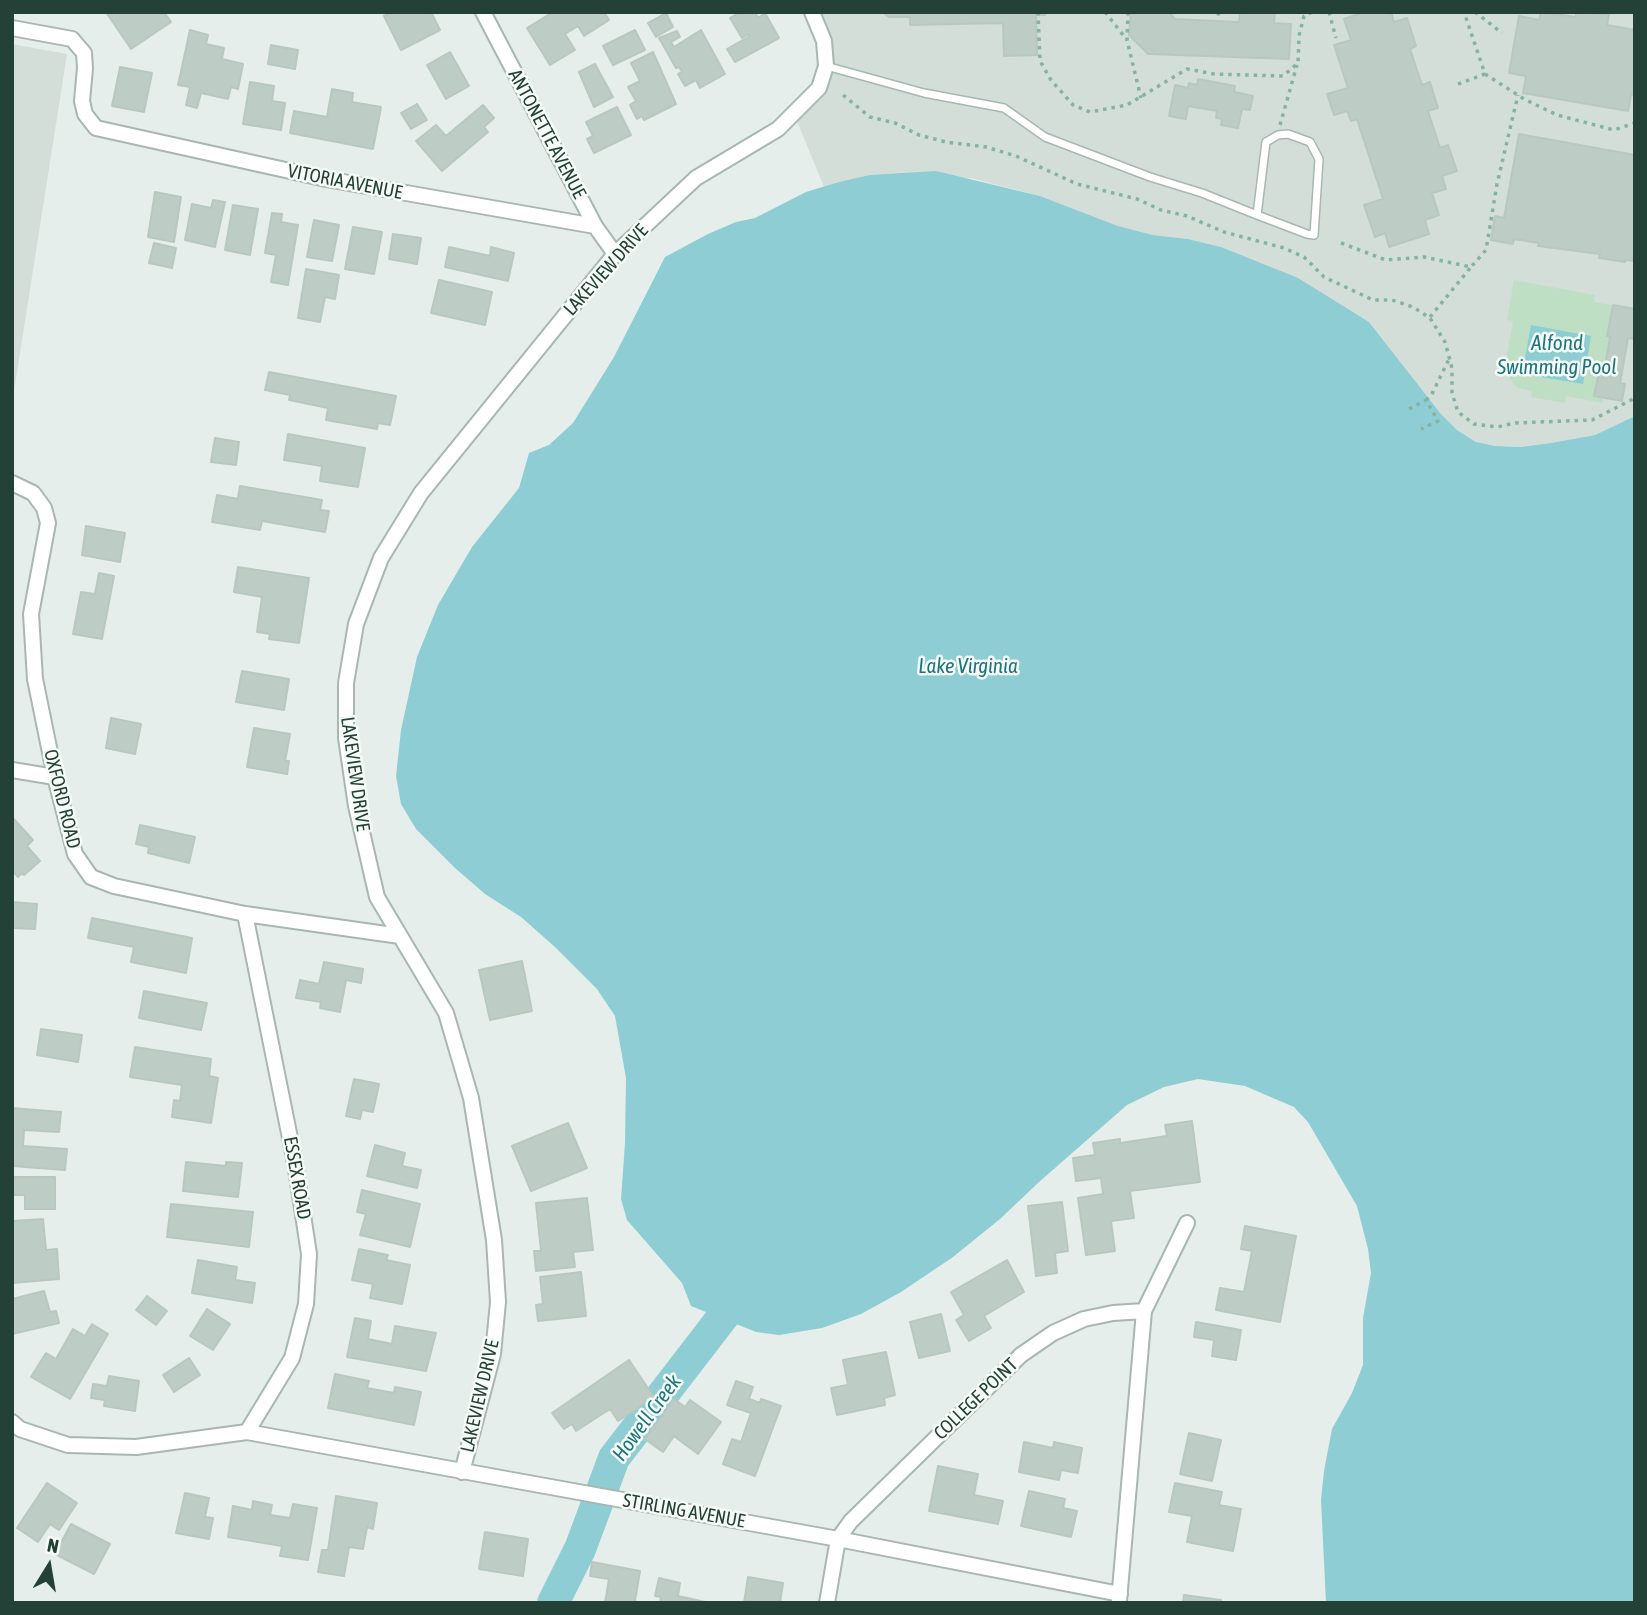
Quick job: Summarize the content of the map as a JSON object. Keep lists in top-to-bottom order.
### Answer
{
  "streets": {
    "street": [
      "ANTONETTE AVENUE",
      "VITORIA AVENUE",
      "LAKEVIEW DRIVE",
      "OXFORD ROAD",
      "ESSEX ROAD",
      "COLLEGE POINT",
      "STIRLING AVENUE"
    ]
  },
  "crossings": [
    ["ANTONETTE AVENUE", "VITORIA AVENUE"],
    ["ANTONETTE AVENUE", "LAKEVIEW DRIVE"],
    ["LAKEVIEW DRIVE", "OXFORD ROAD"],
    ["LAKEVIEW DRIVE", "STIRLING AVENUE"],
    ["OXFORD ROAD", "ESSEX ROAD"],
    ["ESSEX ROAD", "STIRLING AVENUE"],
    ["COLLEGE POINT", "STIRLING AVENUE"]
  ],
  "water": ["Alfond Swimming Pool", "Lake Virginia", "Howell Creek"],
  "north": "top"
}
